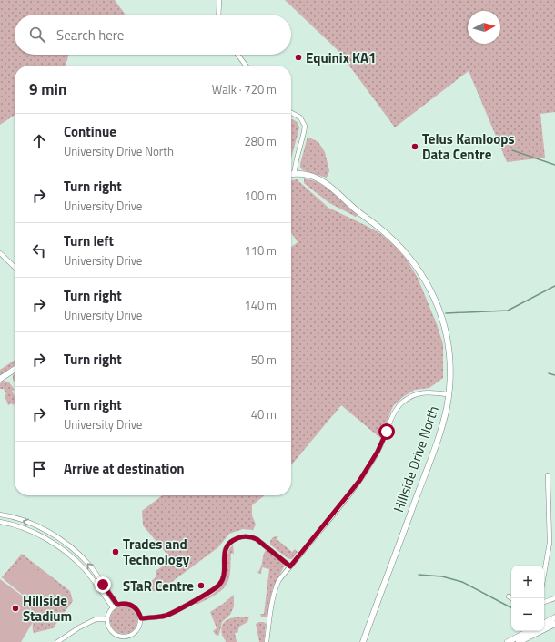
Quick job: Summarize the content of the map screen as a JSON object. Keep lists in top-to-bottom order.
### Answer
{
  "streets": {
    "street": ["Hillside Drive North"]
  },
  "places": [
    "Equinix KA1",
    "Telus Kamloops Data Centre",
    "Trades and Technology",
    "STaR Centre",
    "Hillside Stadium"
  ],
  "north": "right",
  "page": {
    "search": "Search here",
    "heading": ["9 min", "Walk · 720 m"],
    "list": [
      ["Continue", "University Drive North", "280 m"],
      ["Turn right", "University Drive", "100 m"],
      ["Turn left", "University Drive", "110 m"],
      ["Turn right", "University Drive", "140 m"],
      ["Turn right", "50 m"],
      ["Turn right", "University Drive", "40 m"],
      "Arrive at destination"
    ],
    "map_buttons": ["+", "−"]
  }
}
